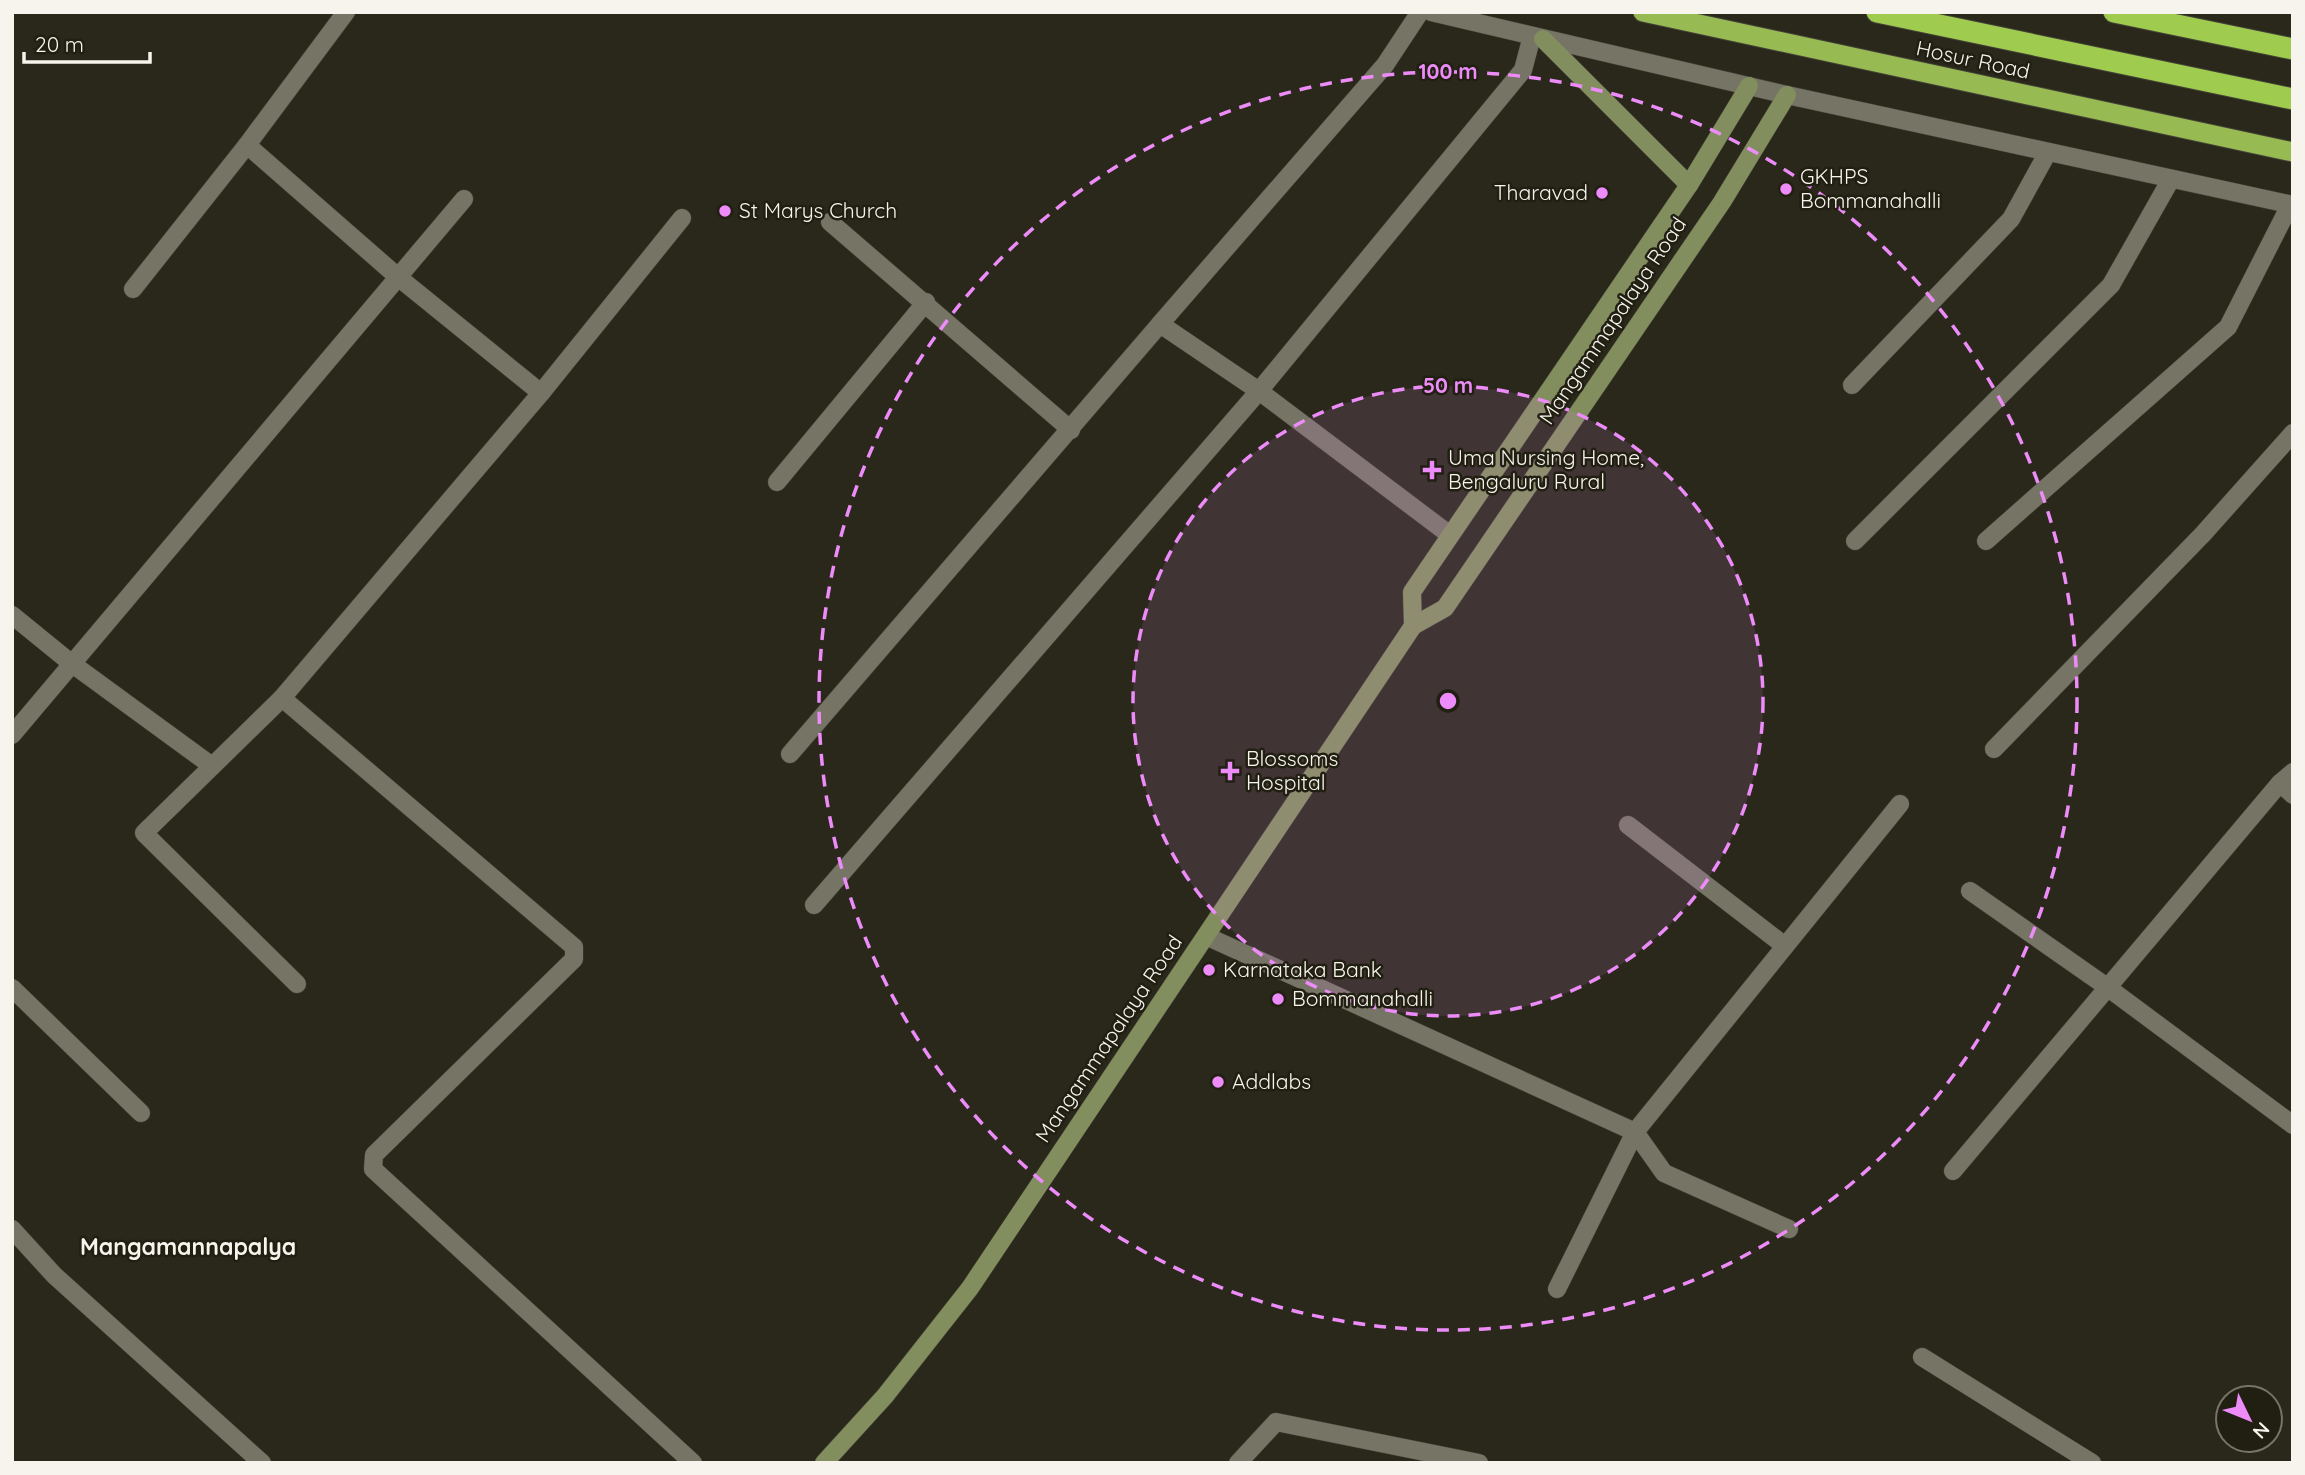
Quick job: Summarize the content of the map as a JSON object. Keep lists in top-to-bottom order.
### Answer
{
  "streets": {
    "highway": ["Hosur Road"],
    "main road": ["Mangammapalaya Road"]
  },
  "districts": ["Mangamannapalya"],
  "places": {
    "other": [
      "GKHPS Bommanahalli",
      "Tharavad",
      "St Marys Church",
      "Karnataka Bank",
      "Bommanahalli",
      "Addlabs"
    ],
    "health": ["Uma Nursing Home, Bengaluru Rural", "Blossoms Hospital"]
  },
  "scale_bar": "20 m",
  "north": "bottom right",
  "rings": ["100 m", "50 m"]
}
